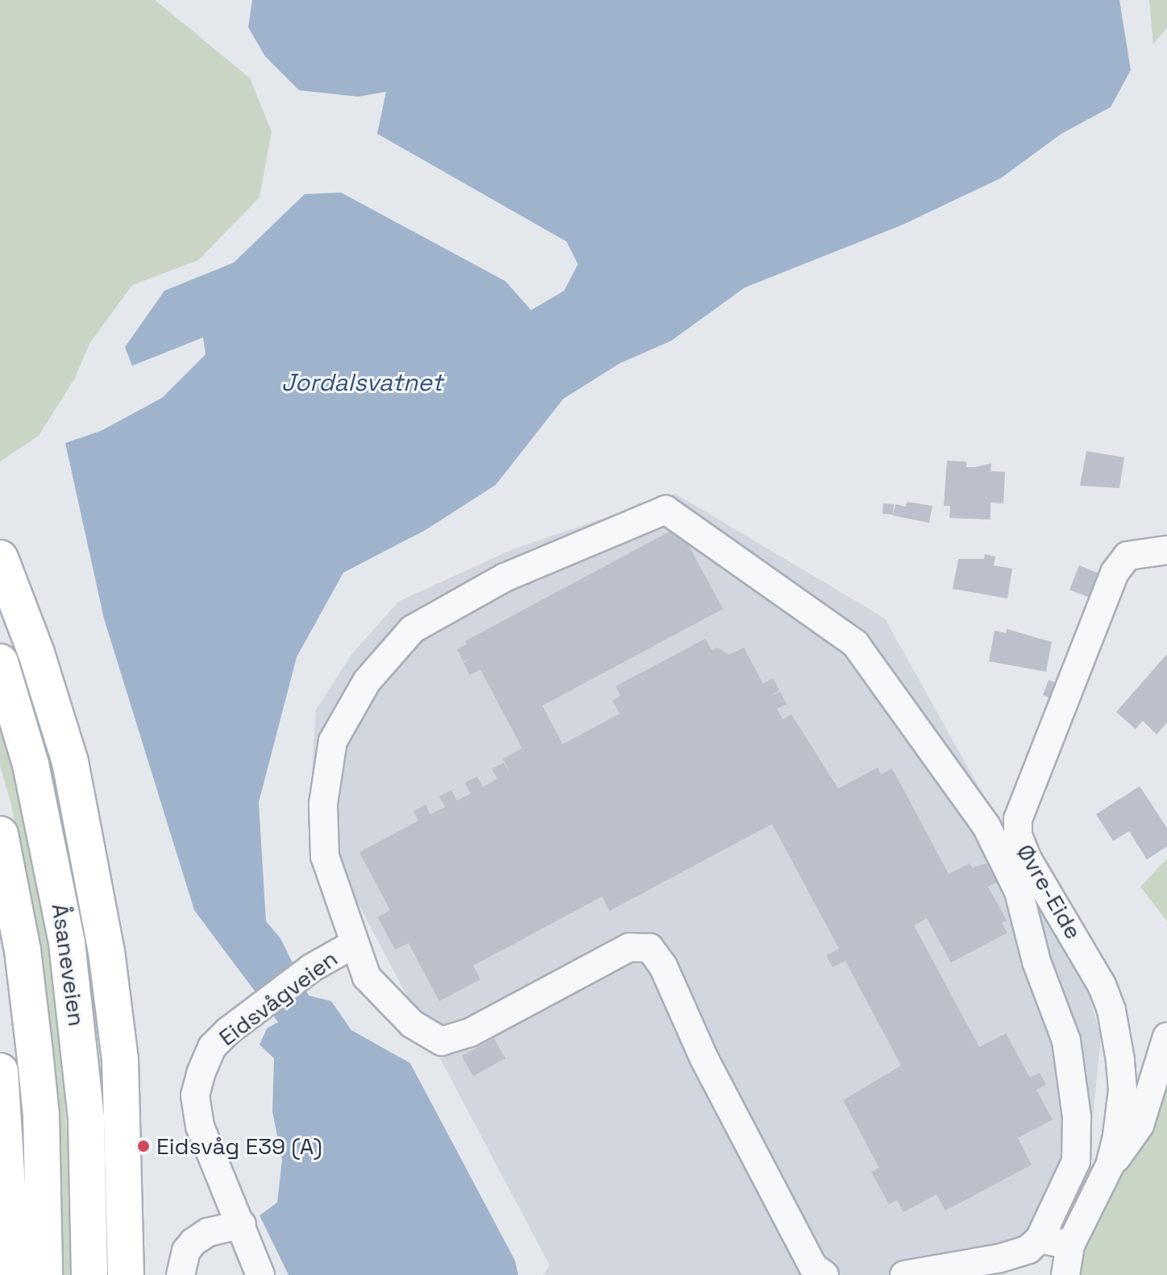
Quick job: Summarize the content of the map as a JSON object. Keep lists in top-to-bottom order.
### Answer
{
  "streets": {
    "highway": ["Åsaneveien"],
    "street": ["Øvre-Eide", "Eidsvågveien"]
  },
  "water": ["Jordalsvatnet"],
  "places": ["Eidsvåg E39 (A)"]
}
